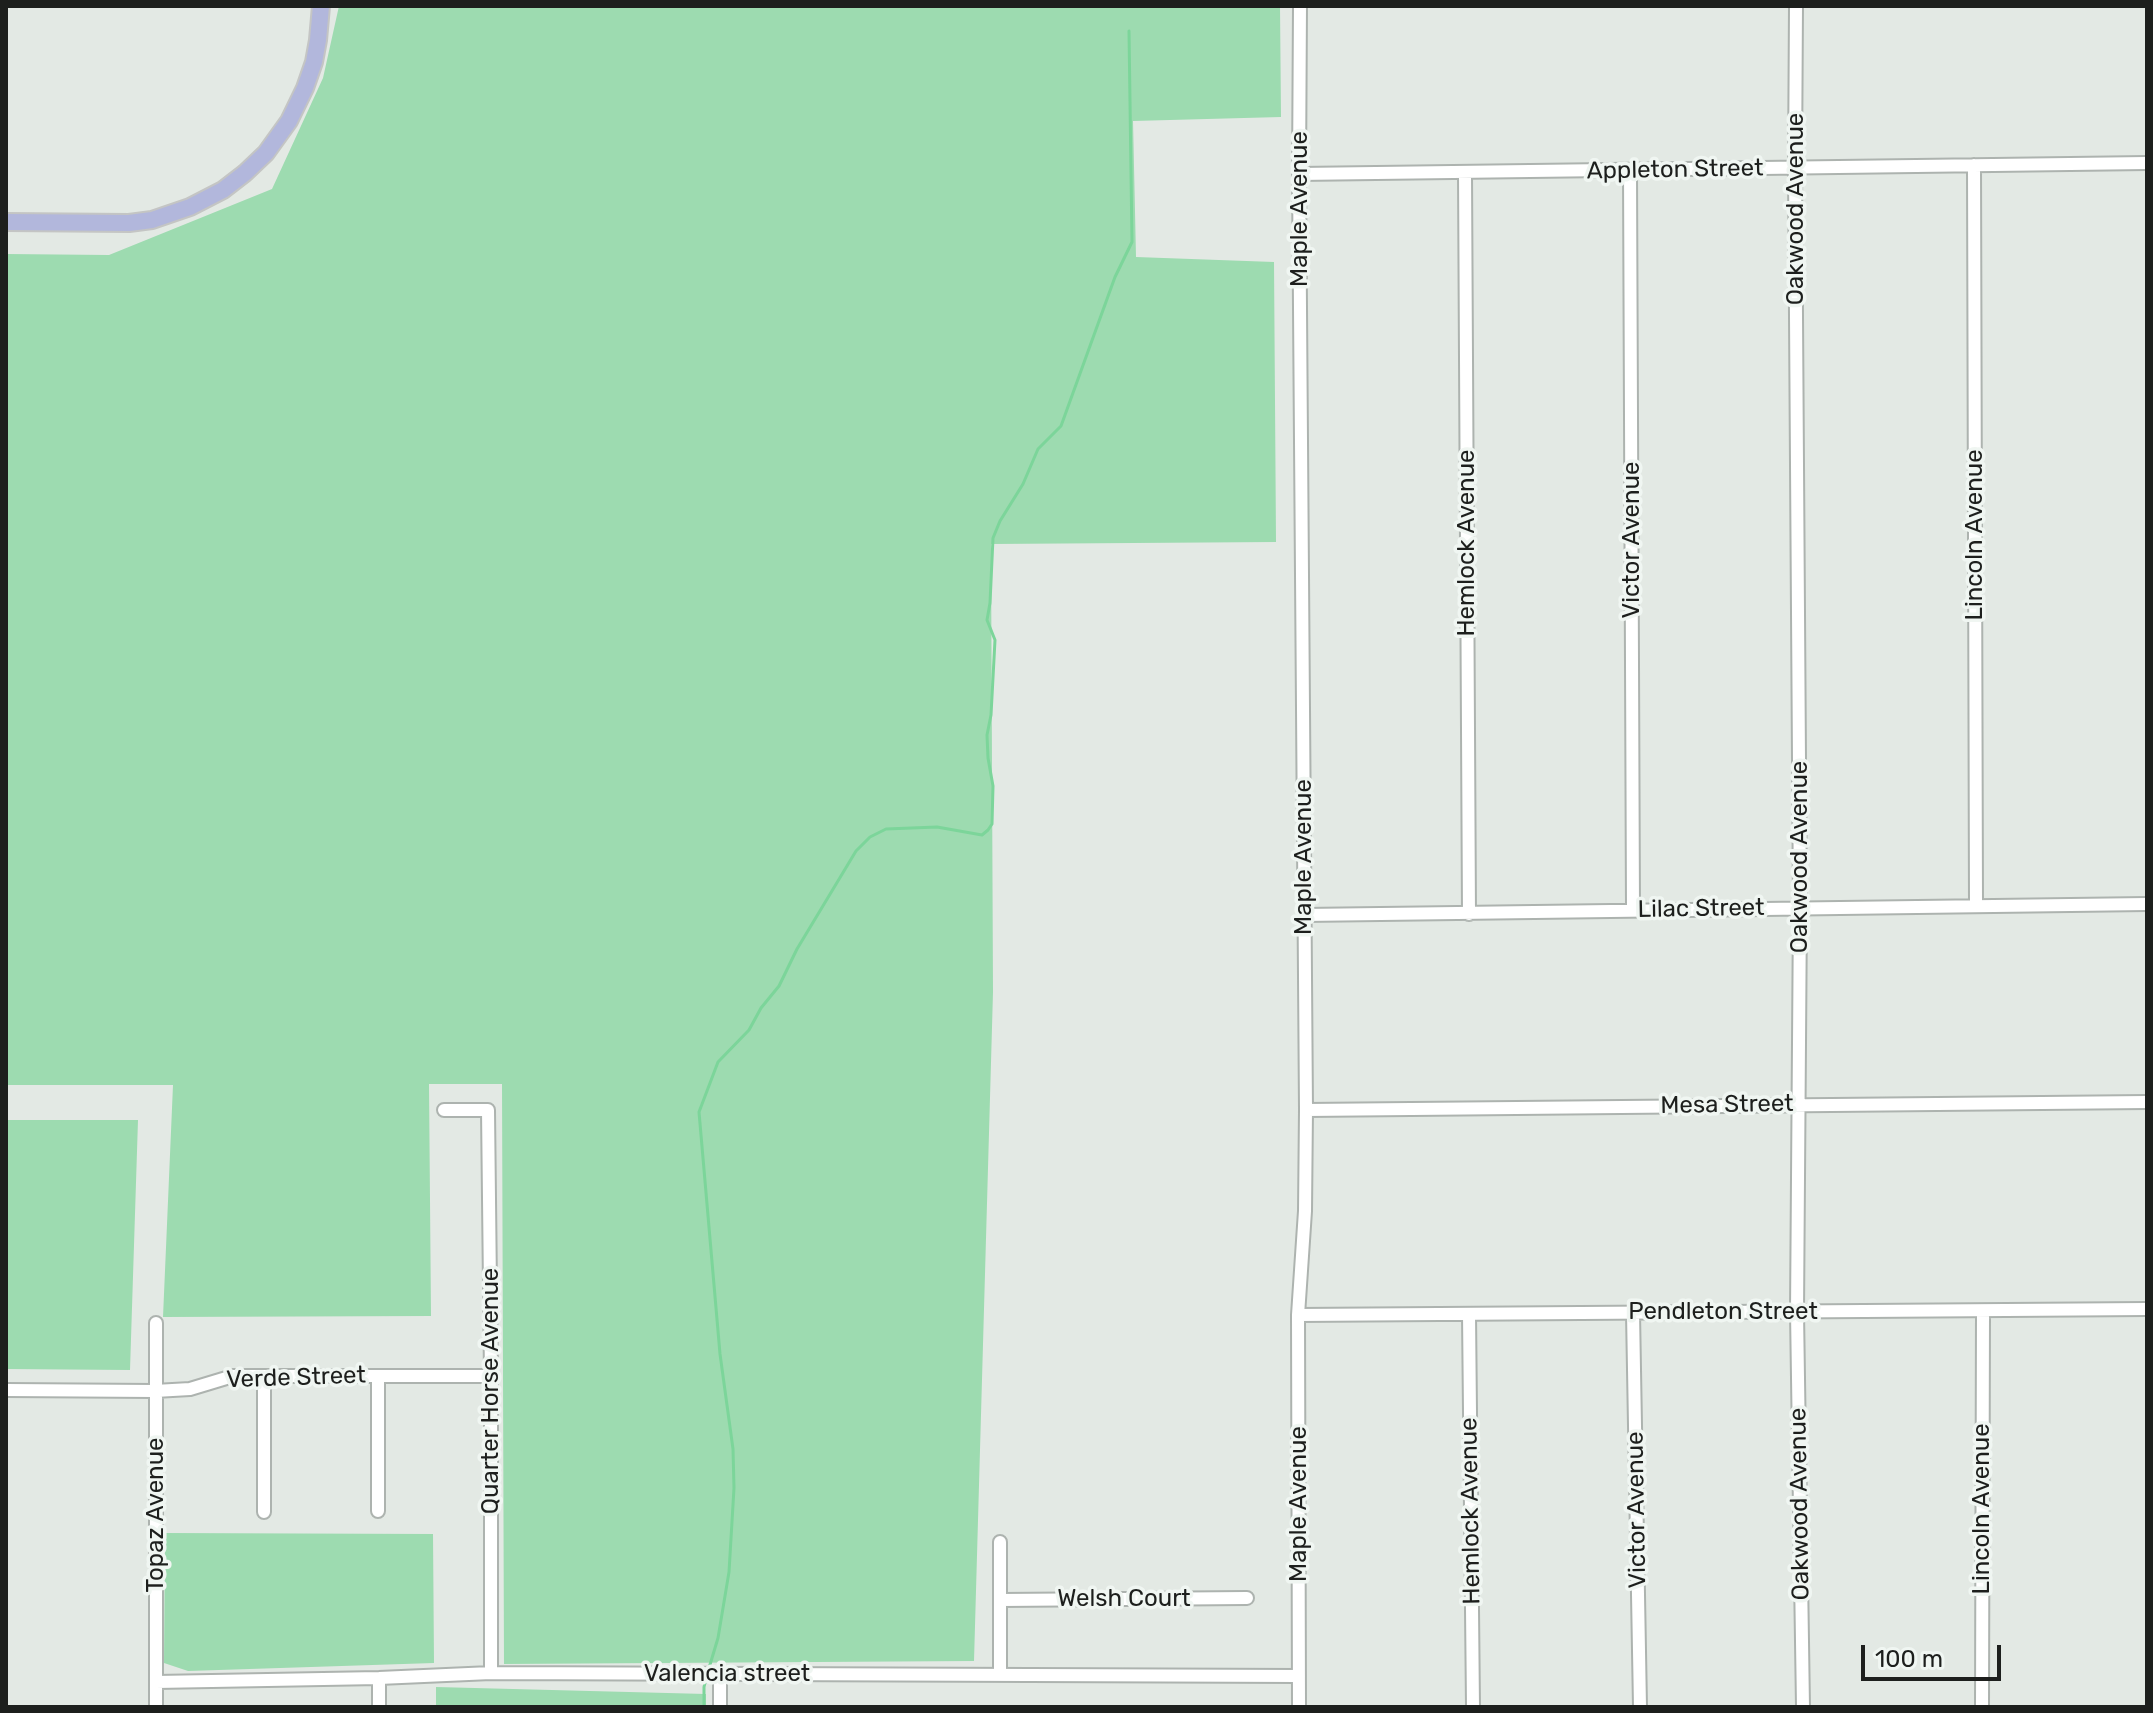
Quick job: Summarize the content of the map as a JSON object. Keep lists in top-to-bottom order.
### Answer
{
  "streets": {
    "street": [
      "Appleton Street",
      "Maple Avenue",
      "Oakwood Avenue",
      "Lincoln Avenue",
      "Victor Avenue",
      "Hemlock Avenue",
      "Lilac Street",
      "Mesa Street",
      "Pendleton Street",
      "Verde Street",
      "Quarter Horse Avenue",
      "Topaz Avenue",
      "Welsh Court",
      "Valencia street"
    ]
  },
  "crossings": [
    ["Appleton Street", "Maple Avenue"],
    ["Appleton Street", "Oakwood Avenue"],
    ["Appleton Street", "Lincoln Avenue"],
    ["Appleton Street", "Victor Avenue"],
    ["Appleton Street", "Hemlock Avenue"],
    ["Maple Avenue", "Lilac Street"],
    ["Maple Avenue", "Mesa Street"],
    ["Maple Avenue", "Pendleton Street"],
    ["Maple Avenue", "Valencia street"],
    ["Oakwood Avenue", "Lilac Street"],
    ["Oakwood Avenue", "Mesa Street"],
    ["Oakwood Avenue", "Pendleton Street"],
    ["Lincoln Avenue", "Lilac Street"],
    ["Lincoln Avenue", "Pendleton Street"],
    ["Victor Avenue", "Lilac Street"],
    ["Victor Avenue", "Pendleton Street"],
    ["Hemlock Avenue", "Lilac Street"],
    ["Hemlock Avenue", "Pendleton Street"],
    ["Verde Street", "Quarter Horse Avenue"],
    ["Verde Street", "Topaz Avenue"],
    ["Quarter Horse Avenue", "Valencia street"],
    ["Topaz Avenue", "Valencia street"]
  ],
  "scale_bar": "100 m"
}
